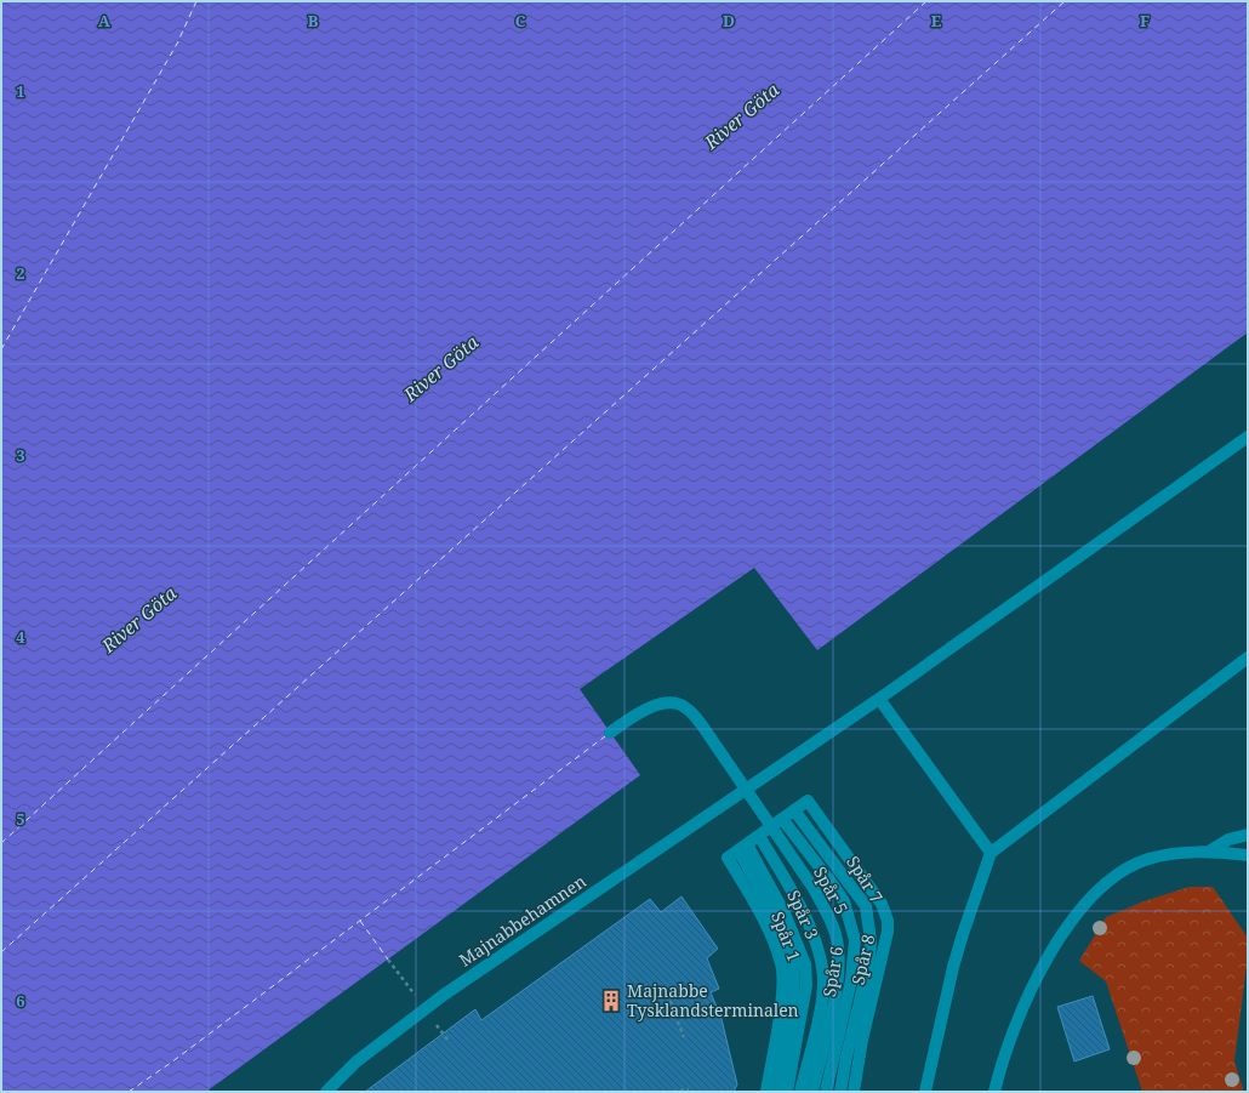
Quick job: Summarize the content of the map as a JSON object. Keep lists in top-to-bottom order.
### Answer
{
  "streets": {
    "street": [
      "Spår 7",
      "Spår 5",
      "Spår 3",
      "Majnabbehamnen",
      "Spår 1",
      "Spår 8",
      "Spår 6"
    ]
  },
  "crossings": [
    ["Spår 7", "Spår 8"],
    ["Spår 3", "Spår 1"]
  ],
  "water": ["River Göta"],
  "places": {
    "building": ["Majnabbe Tysklandsterminalen"]
  },
  "grid": {
    "columns": [
      "A",
      "B",
      "C",
      "D",
      "E",
      "F"
    ],
    "rows": [
      "1",
      "2",
      "3",
      "4",
      "5",
      "6"
    ]
  }
}
